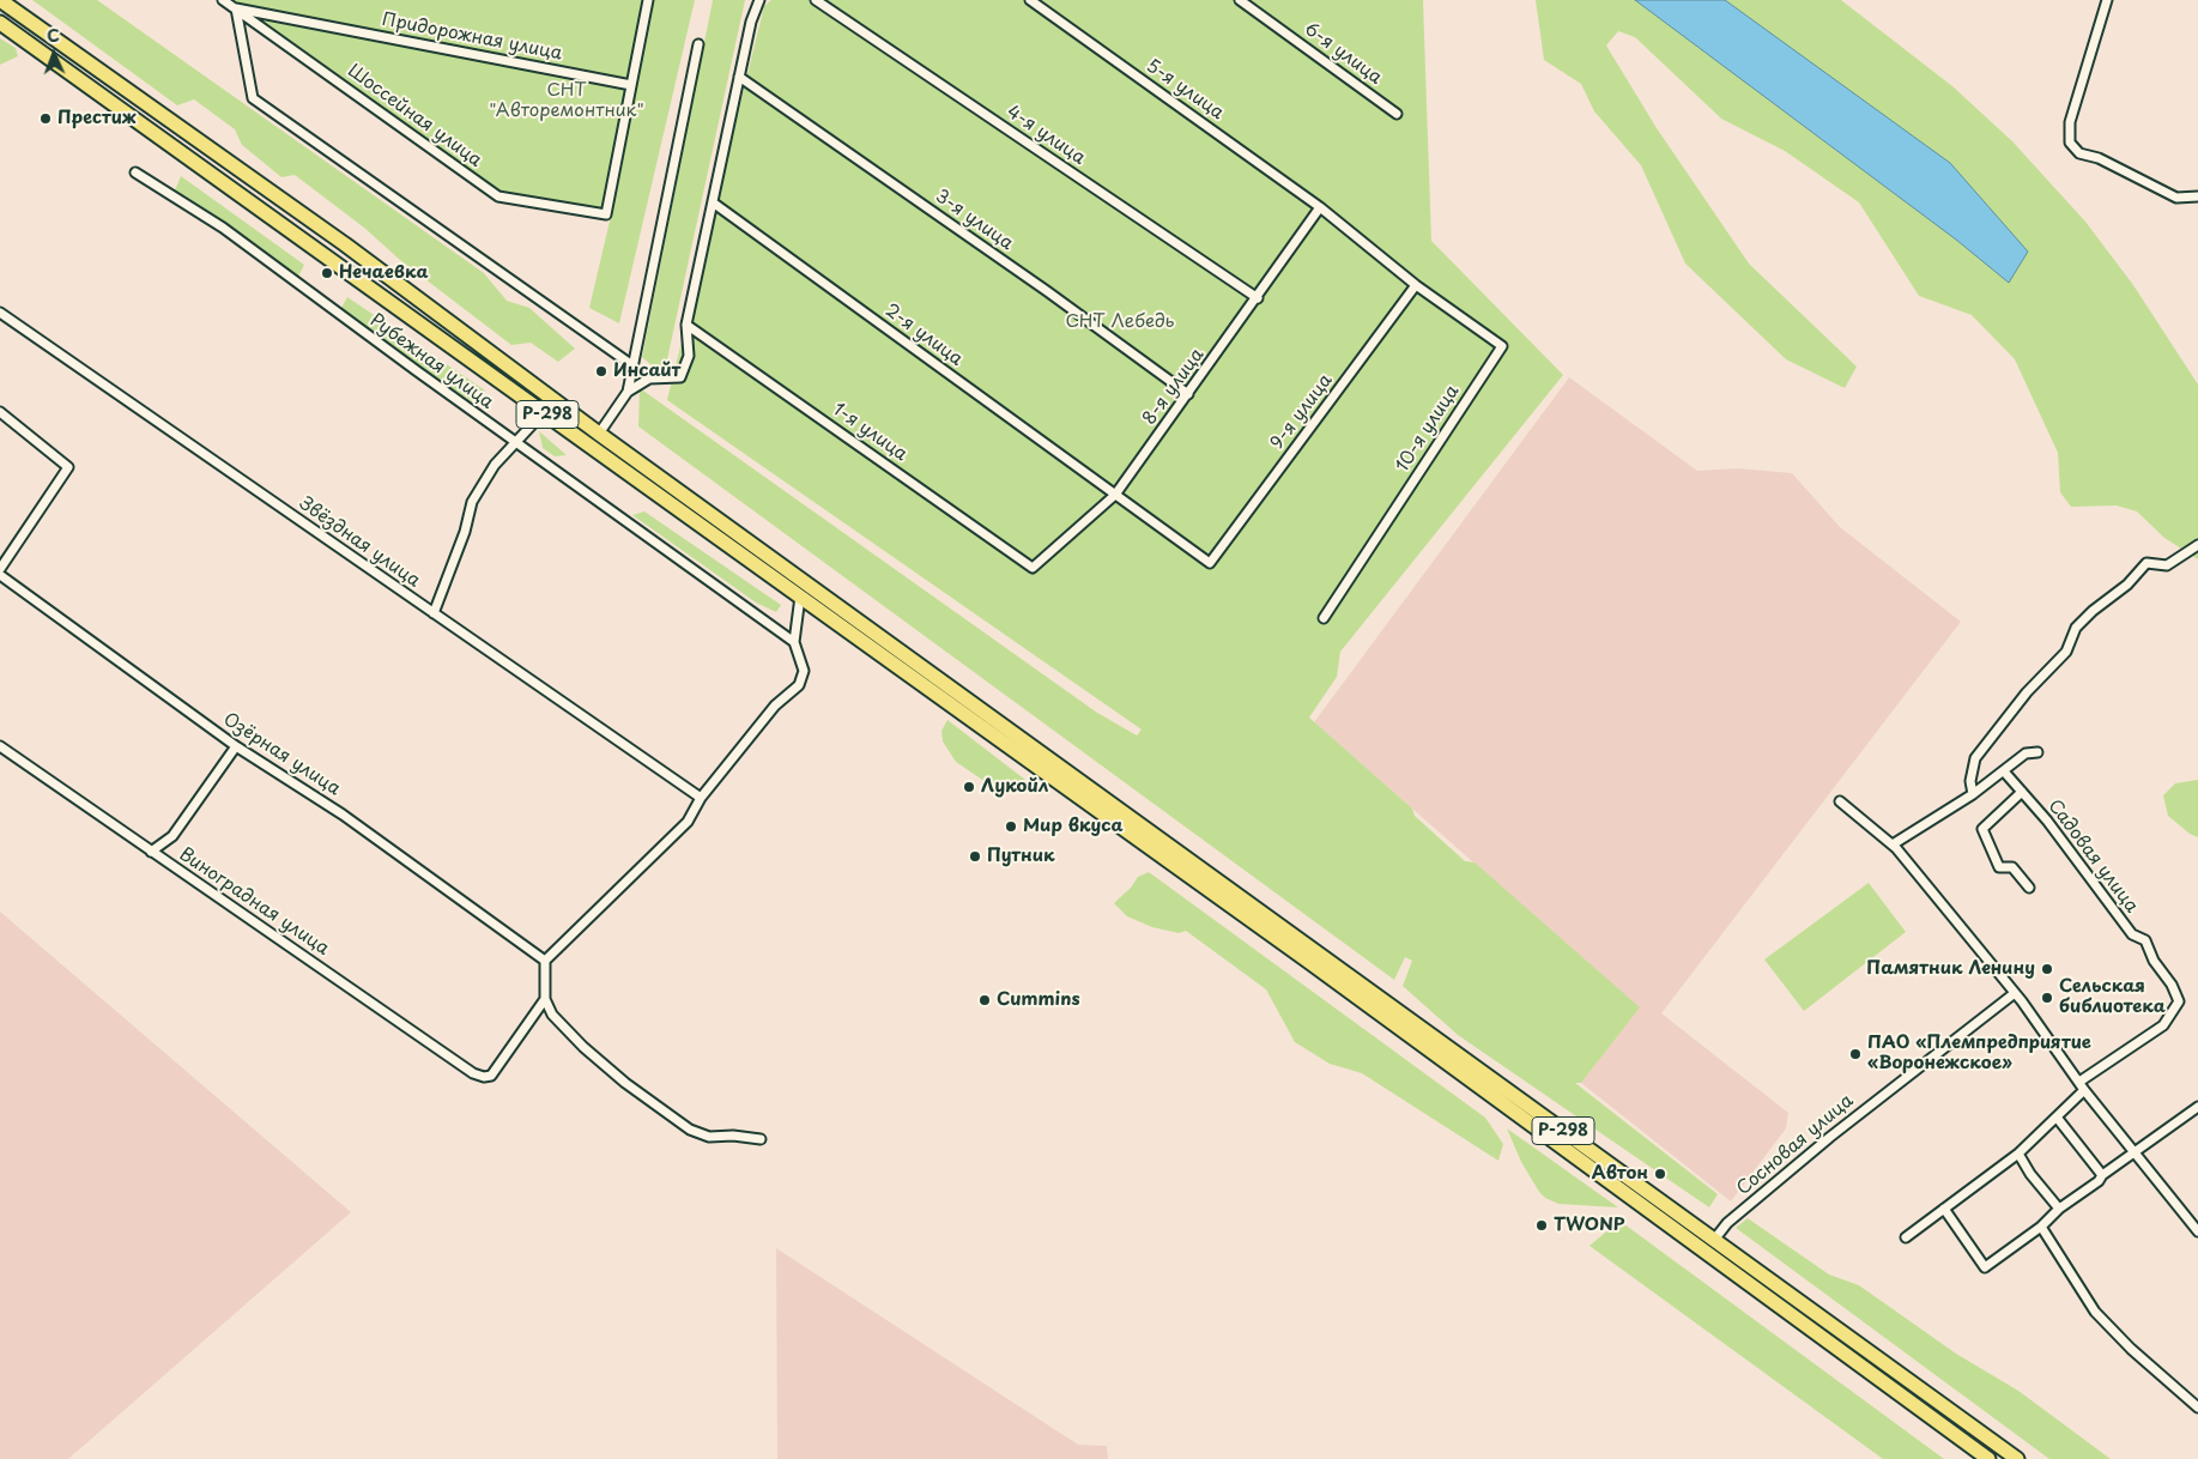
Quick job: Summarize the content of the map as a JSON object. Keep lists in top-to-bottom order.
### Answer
{
  "streets": {
    "highway": ["Р-298"],
    "street": [
      "Придорожная улица",
      "6-я улица",
      "5-я улица",
      "Шоссейная улица",
      "4-я улица",
      "3-я улица",
      "2-я улица",
      "Рубежная улица",
      "8-я улица",
      "9-я улица",
      "10-я улица",
      "1-я улица",
      "Звёздная улица",
      "Озёрная улица",
      "Садовая улица",
      "Виноградная улица",
      "Сосновая улица"
    ]
  },
  "crossings": [
    ["Придорожная улица", "Шоссейная улица"],
    ["5-я улица", "8-я улица"],
    ["4-я улица", "8-я улица"],
    ["3-я улица", "8-я улица"],
    ["2-я улица", "8-я улица"],
    ["2-я улица", "9-я улица"],
    ["8-я улица", "9-я улица"],
    ["8-я улица", "1-я улица"],
    ["9-я улица", "10-я улица"],
    ["Р-298", "Сосновая улица"]
  ],
  "parks": ["СНТ \"Авторемонтник\"", "СНТ Лебедь"],
  "places": [
    "Престиж",
    "Нечаевка",
    "Инсайт",
    "Лукойл",
    "Мир вкуса",
    "Путник",
    "Памятник Ленину",
    "Сельская библиотека",
    "Cummins",
    "ПАО «Племпредприятие «Воронежское»",
    "Автон",
    "TWONP"
  ],
  "north": "top"
}
